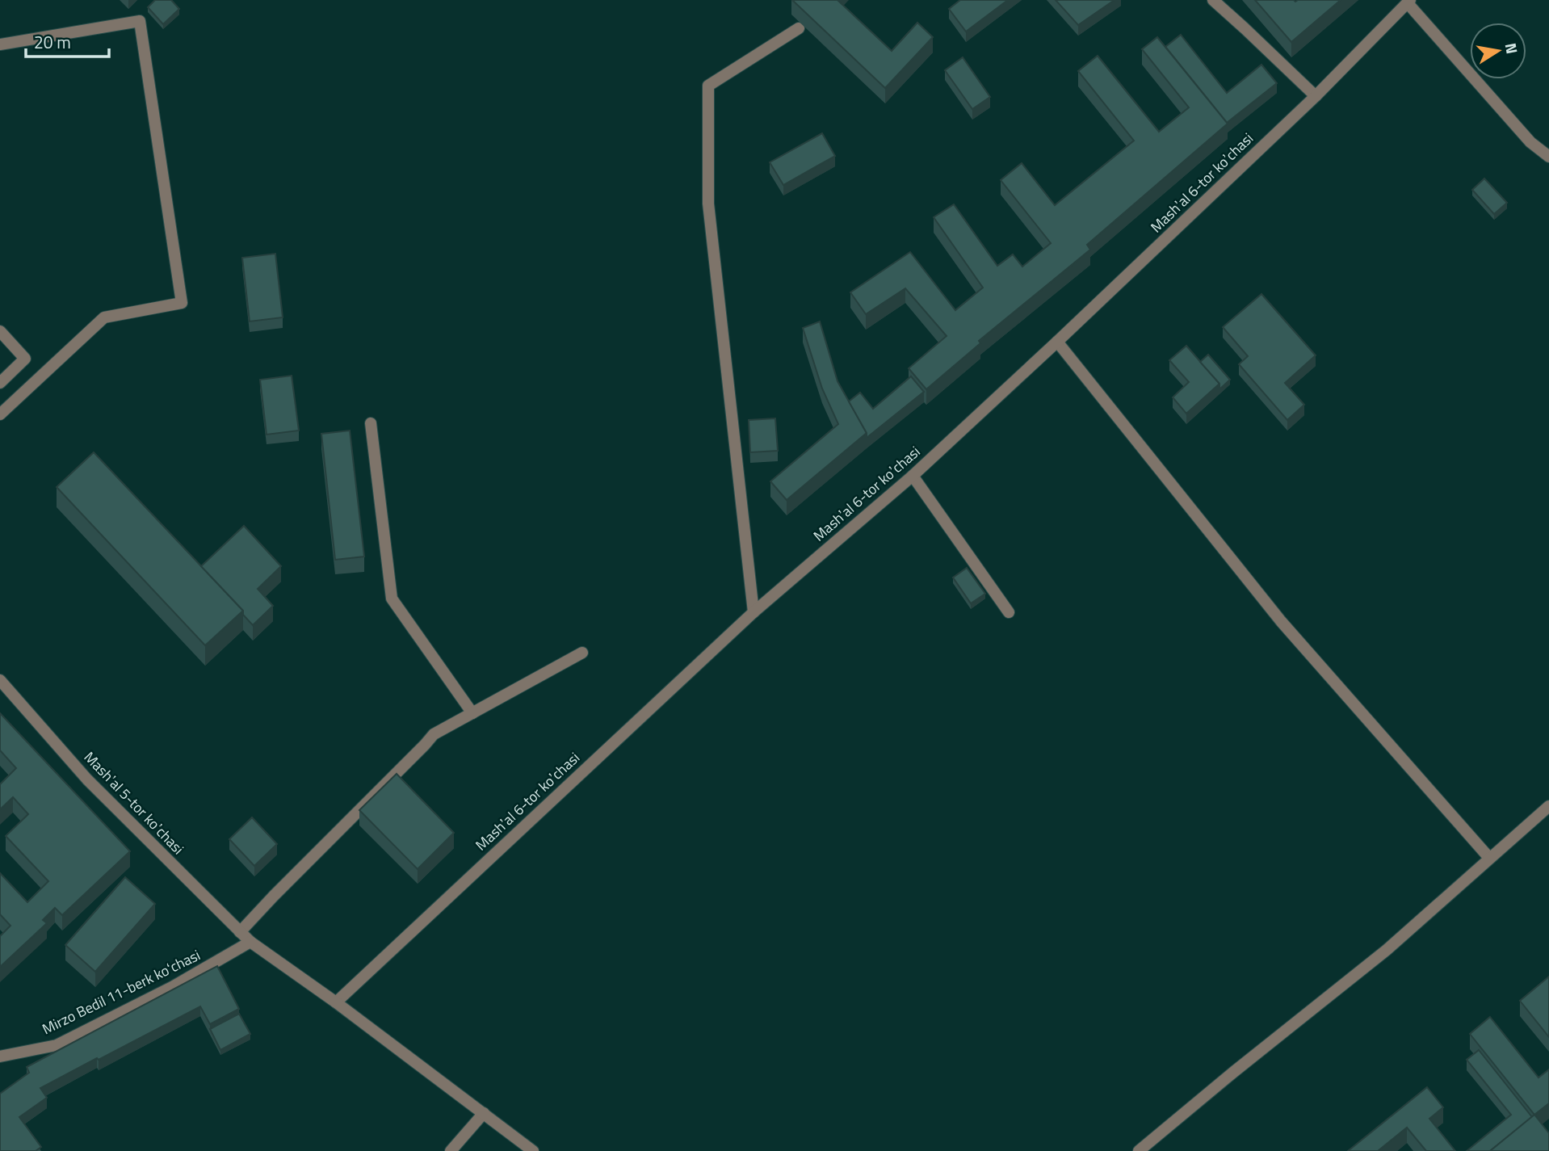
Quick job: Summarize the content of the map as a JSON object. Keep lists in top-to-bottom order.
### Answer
{
  "streets": {
    "street": ["Mashʼal 6-tor koʼchasi", "Mashʼal 5-tor koʼchasi", "Mirzo Bedil 11-berk koʻchasi"]
  },
  "crossings": [
    ["Mashʼal 6-tor koʼchasi", "Mashʼal 5-tor koʼchasi"],
    ["Mashʼal 5-tor koʼchasi", "Mirzo Bedil 11-berk koʻchasi"]
  ],
  "scale_bar": "20 m",
  "north": "right"
}
